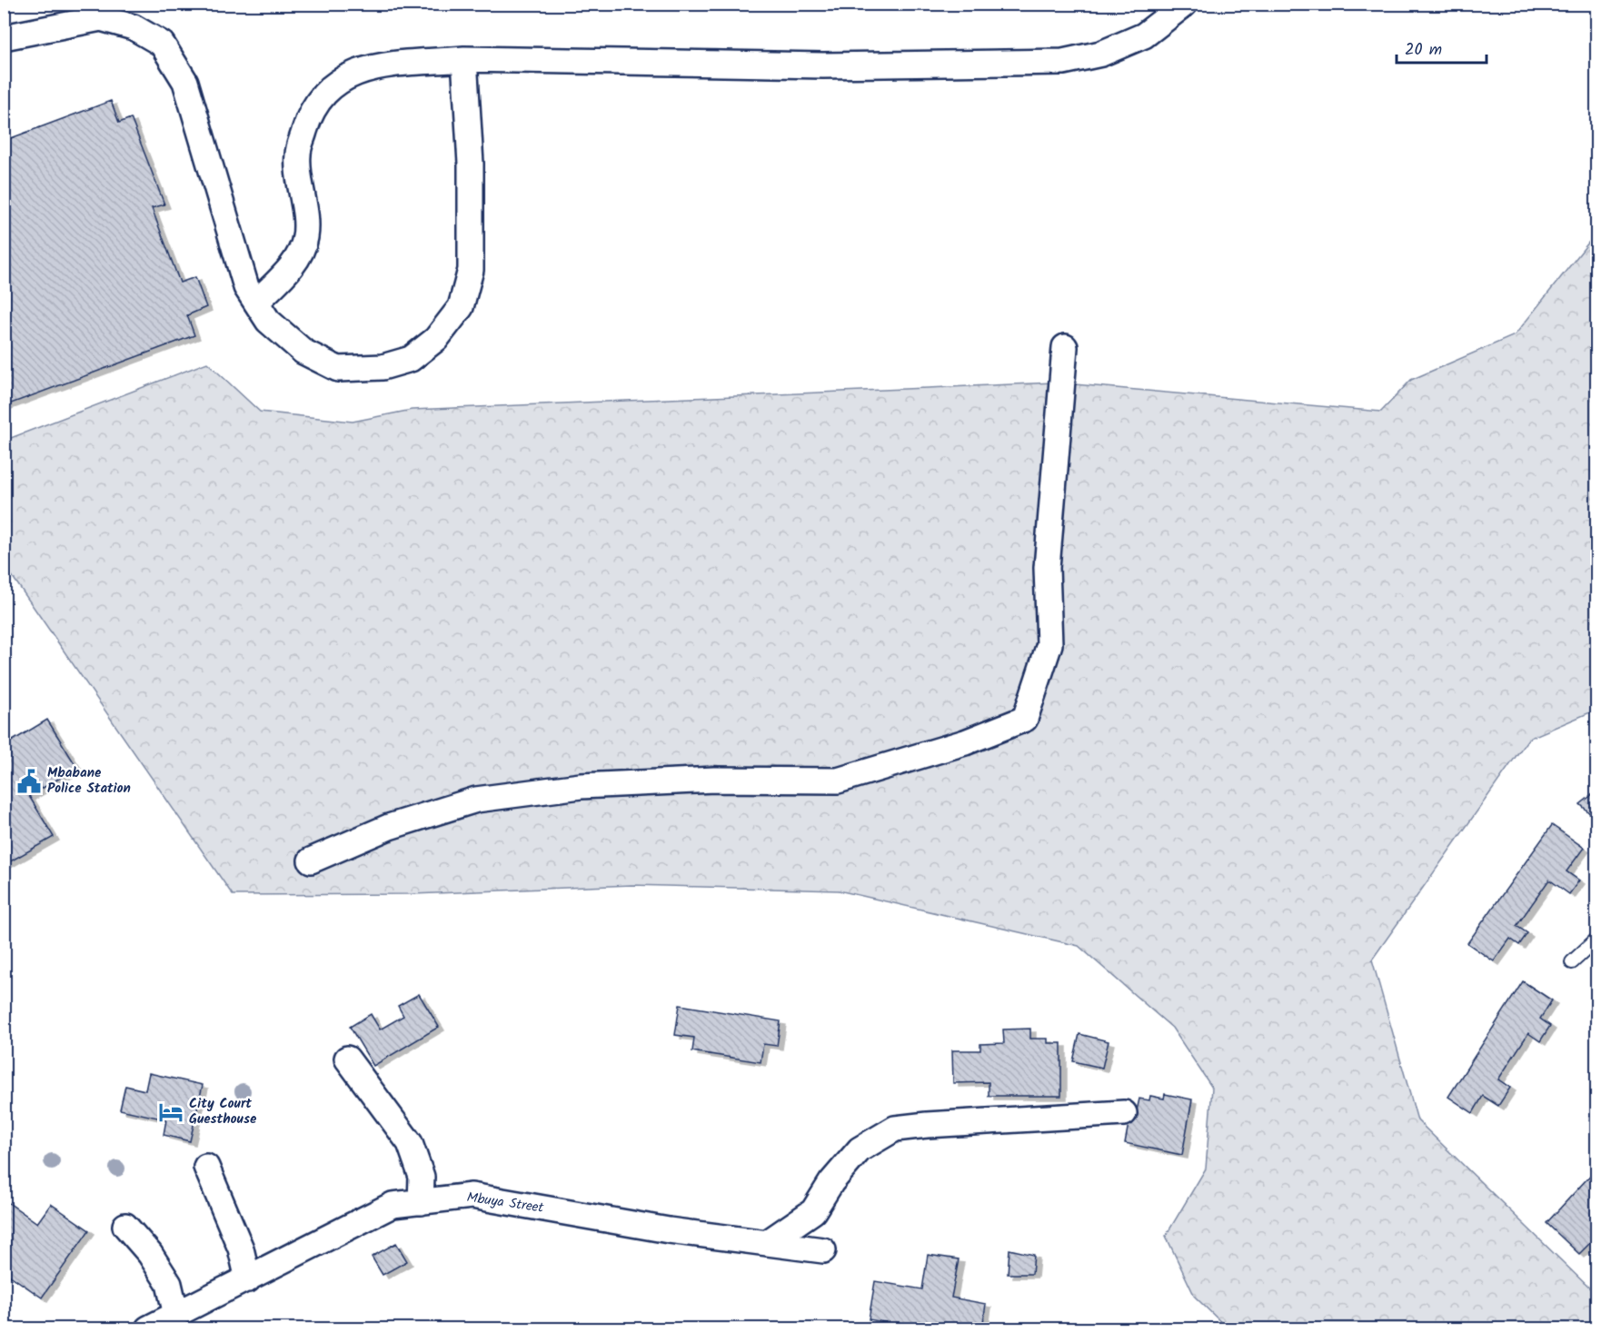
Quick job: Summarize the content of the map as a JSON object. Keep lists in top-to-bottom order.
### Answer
{
  "streets": {
    "street": ["Mbuya Street"]
  },
  "places": {
    "public building": ["Mbabane Police Station"],
    "hotel": ["City Court Guesthouse"]
  },
  "scale_bar": "20 m"
}
